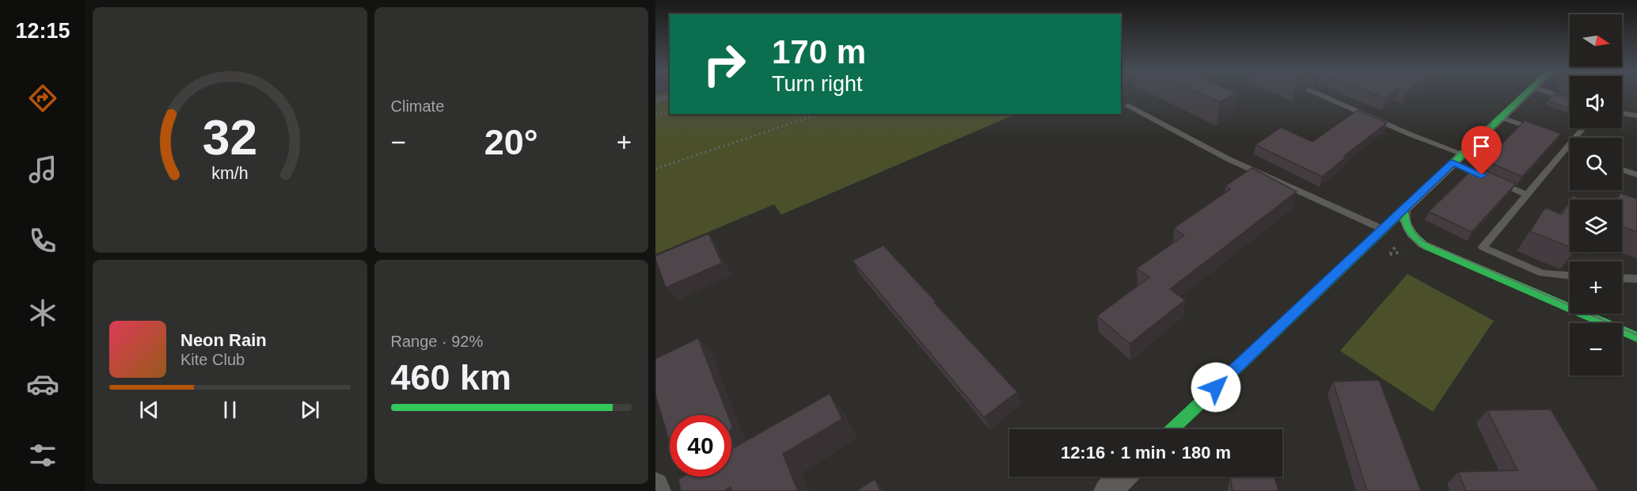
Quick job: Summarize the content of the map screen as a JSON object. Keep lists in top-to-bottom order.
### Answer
{
  "north": "right",
  "page": {
    "tabs": "12:15",
    "tile": [
      "Climate",
      ["Range · 92%", "460 km"]
    ],
    "map_buttons": ["+", "−"],
    "turn": ["170 m", "Turn right"],
    "heat": ["−", "20°", "+"],
    "song": ["Neon Rain", "Kite Club"],
    "limit": "40",
    "trip": "12:16 · 1 min · 180 m",
    "gauge": ["32", "km/h"]
  }
}
